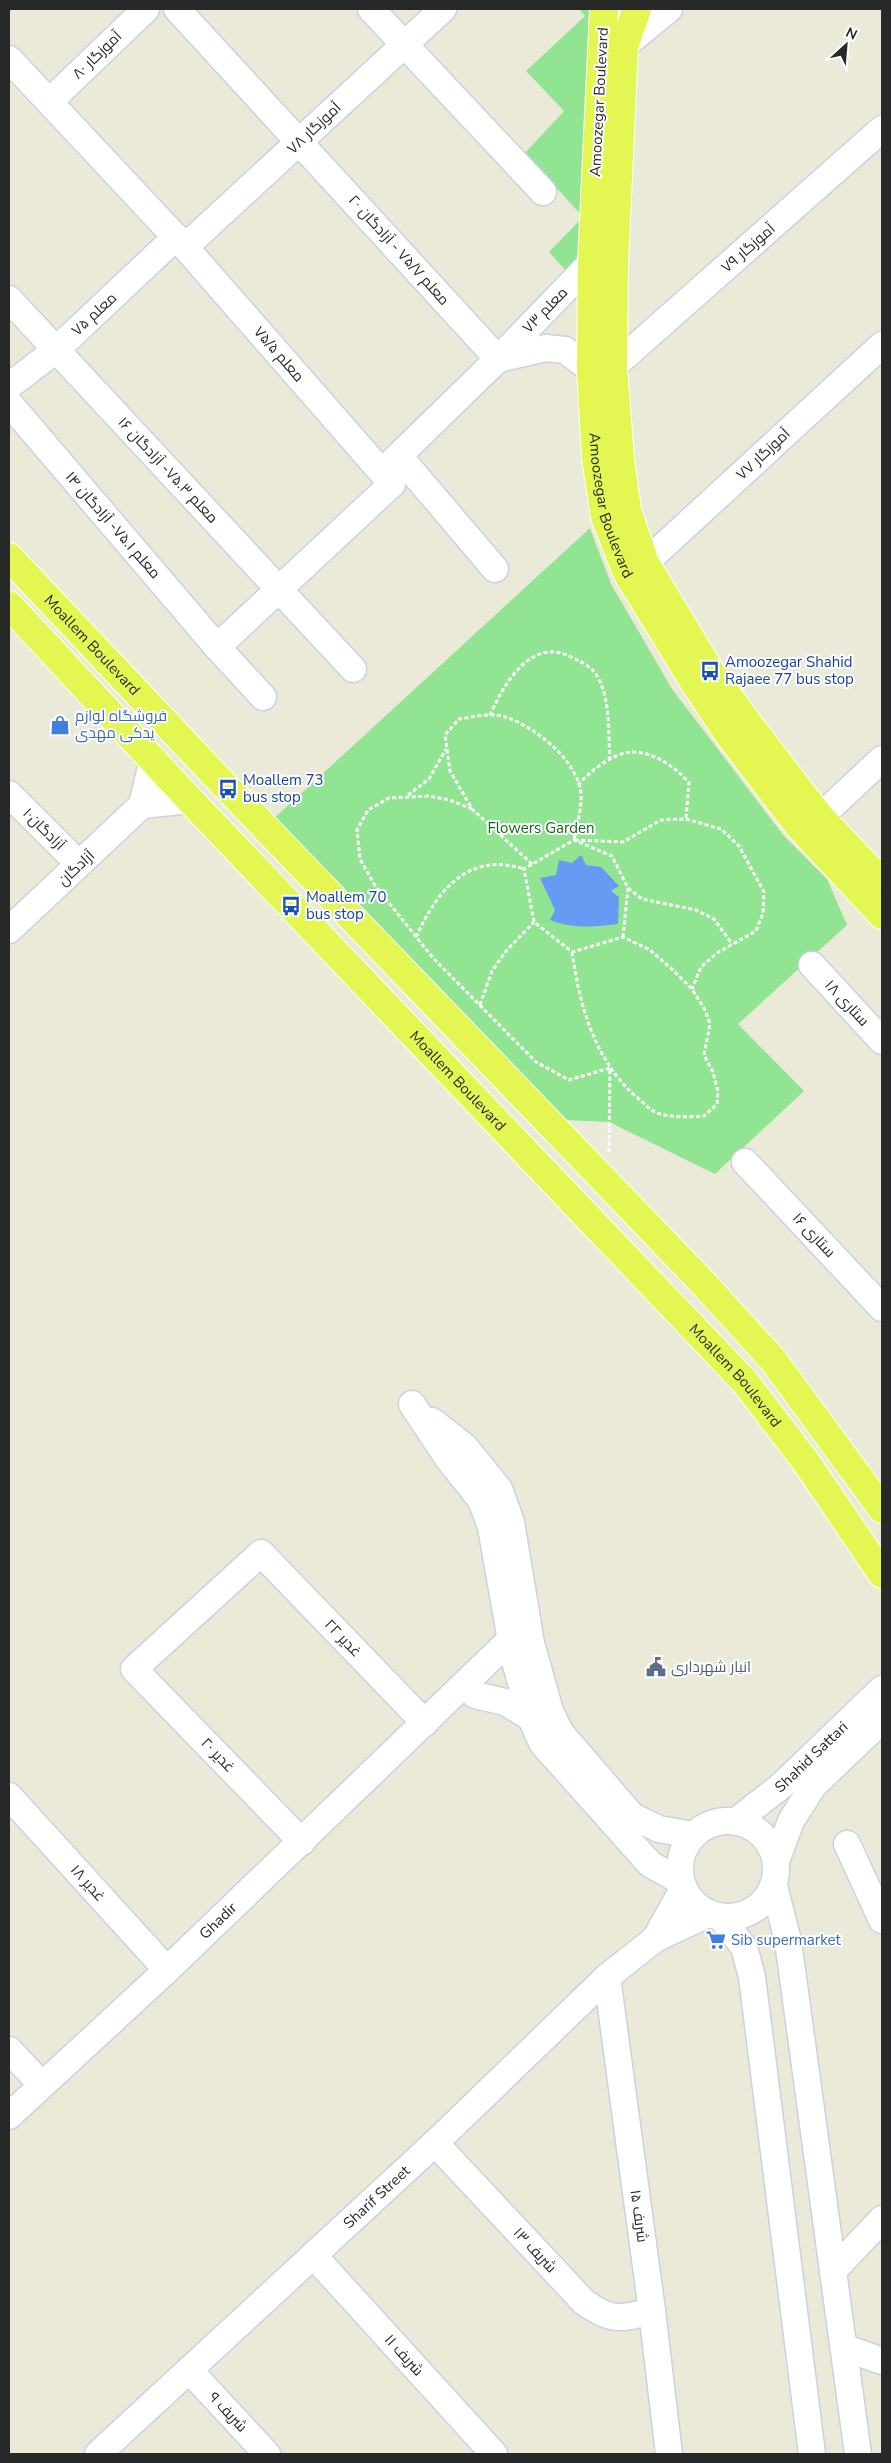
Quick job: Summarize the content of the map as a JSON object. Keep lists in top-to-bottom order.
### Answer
{
  "streets": {
    "main road": ["Amoozegar Boulevard", "Moallem Boulevard"],
    "street": [
      "آموزگار ۸۰",
      "آموزگار ۷۸",
      "۷۹ آموزگار",
      "معلم ۷۵/۷ - آزادگان ۲۰",
      "معلم ۷۳",
      "معلم ۷۵",
      "معلم ۷۵/۵",
      "۷۷ آموزگار",
      "معلم ۷۵.۳- آزادگان ۱۶",
      "معلم ۷۵.۱- آزادگان ۱۴",
      "آزادگان۱۰",
      "آزادگان",
      "ستاری ۱۸",
      "ستاری ۱۶",
      "غدیر ۲۲",
      "غدیر ۲۰",
      "Shahid Sattari",
      "غدیر ۱۸",
      "Ghadir",
      "Sharif Street",
      "شریف ۱۵",
      "شریف ۱۳",
      "شریف ۱۱",
      "شریف ۹"
    ]
  },
  "crossings": [
    ["آموزگار ۸۰", "معلم ۷۵/۵"],
    ["Amoozegar Boulevard", "۷۹ آموزگار"],
    ["Amoozegar Boulevard", "معلم ۷۳"],
    ["Amoozegar Boulevard", "۷۷ آموزگار"],
    ["آموزگار ۷۸", "معلم ۷۵/۷ - آزادگان ۲۰"],
    ["آموزگار ۷۸", "معلم ۷۵"],
    ["آموزگار ۷۸", "معلم ۷۵/۵"],
    ["معلم ۷۵/۷ - آزادگان ۲۰", "معلم ۷۳"],
    ["معلم ۷۳", "معلم ۷۵/۵"],
    ["معلم ۷۵", "معلم ۷۵/۵"],
    ["معلم ۷۵", "معلم ۷۵.۳- آزادگان ۱۶"],
    ["آزادگان۱۰", "آزادگان"],
    ["غدیر ۲۲", "غدیر ۲۰"],
    ["غدیر ۲۲", "Ghadir"],
    ["غدیر ۲۰", "Ghadir"],
    ["Shahid Sattari", "Sharif Street"],
    ["غدیر ۱۸", "Ghadir"],
    ["Sharif Street", "شریف ۱۵"],
    ["Sharif Street", "شریف ۱۳"],
    ["Sharif Street", "شریف ۱۱"],
    ["Sharif Street", "شریف ۹"],
    ["شریف ۱۵", "شریف ۱۳"]
  ],
  "parks": ["Flowers Garden"],
  "places": {
    "bus stop": ["Amoozegar Shahid Rajaee 77 bus stop", "Moallem 73 bus stop", "Moallem 70 bus stop"],
    "shop": ["فروشگاه لوازم یدکی مهدی"],
    "public building": ["انبار شهرداری"],
    "supermarket": ["Sib supermarket"]
  },
  "north": "top right"
}
